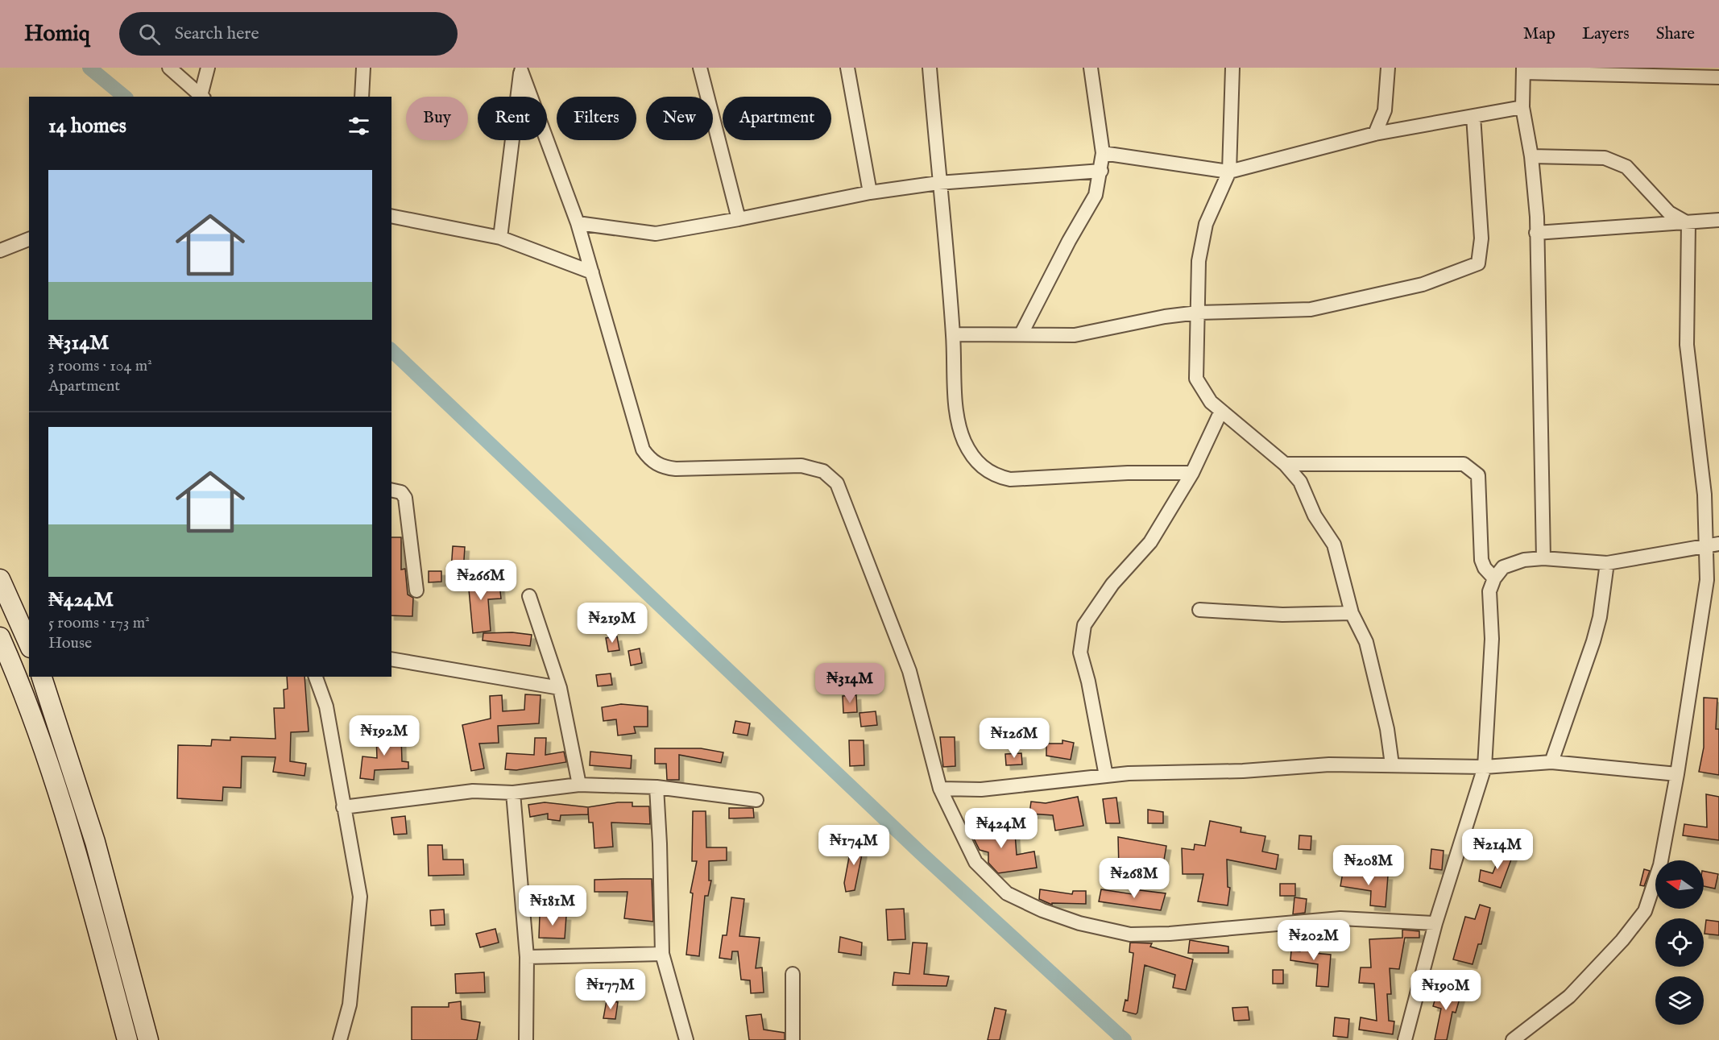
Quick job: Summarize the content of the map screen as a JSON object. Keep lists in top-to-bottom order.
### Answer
{
  "north": "left",
  "page": {
    "header": "Homiq",
    "search": "Search here",
    "nav": ["Map", "Layers", "Share"],
    "chip": [
      "Buy",
      "Rent",
      "Filters",
      "New",
      "Apartment"
    ],
    "heading": "14 homes",
    "list": [
      {
        "name": "₦314M",
        "note": "3 rooms · 104 m² · Apartment"
      },
      {
        "name": "₦424M",
        "note": "5 rooms · 173 m² · House"
      }
    ],
    "price": [
      "₦266M",
      "₦219M",
      "₦314M",
      "₦192M",
      "₦126M",
      "₦424M",
      "₦174M",
      "₦214M",
      "₦208M",
      "₦268M",
      "₦181M",
      "₦202M",
      "₦177M",
      "₦190M"
    ]
  }
}
